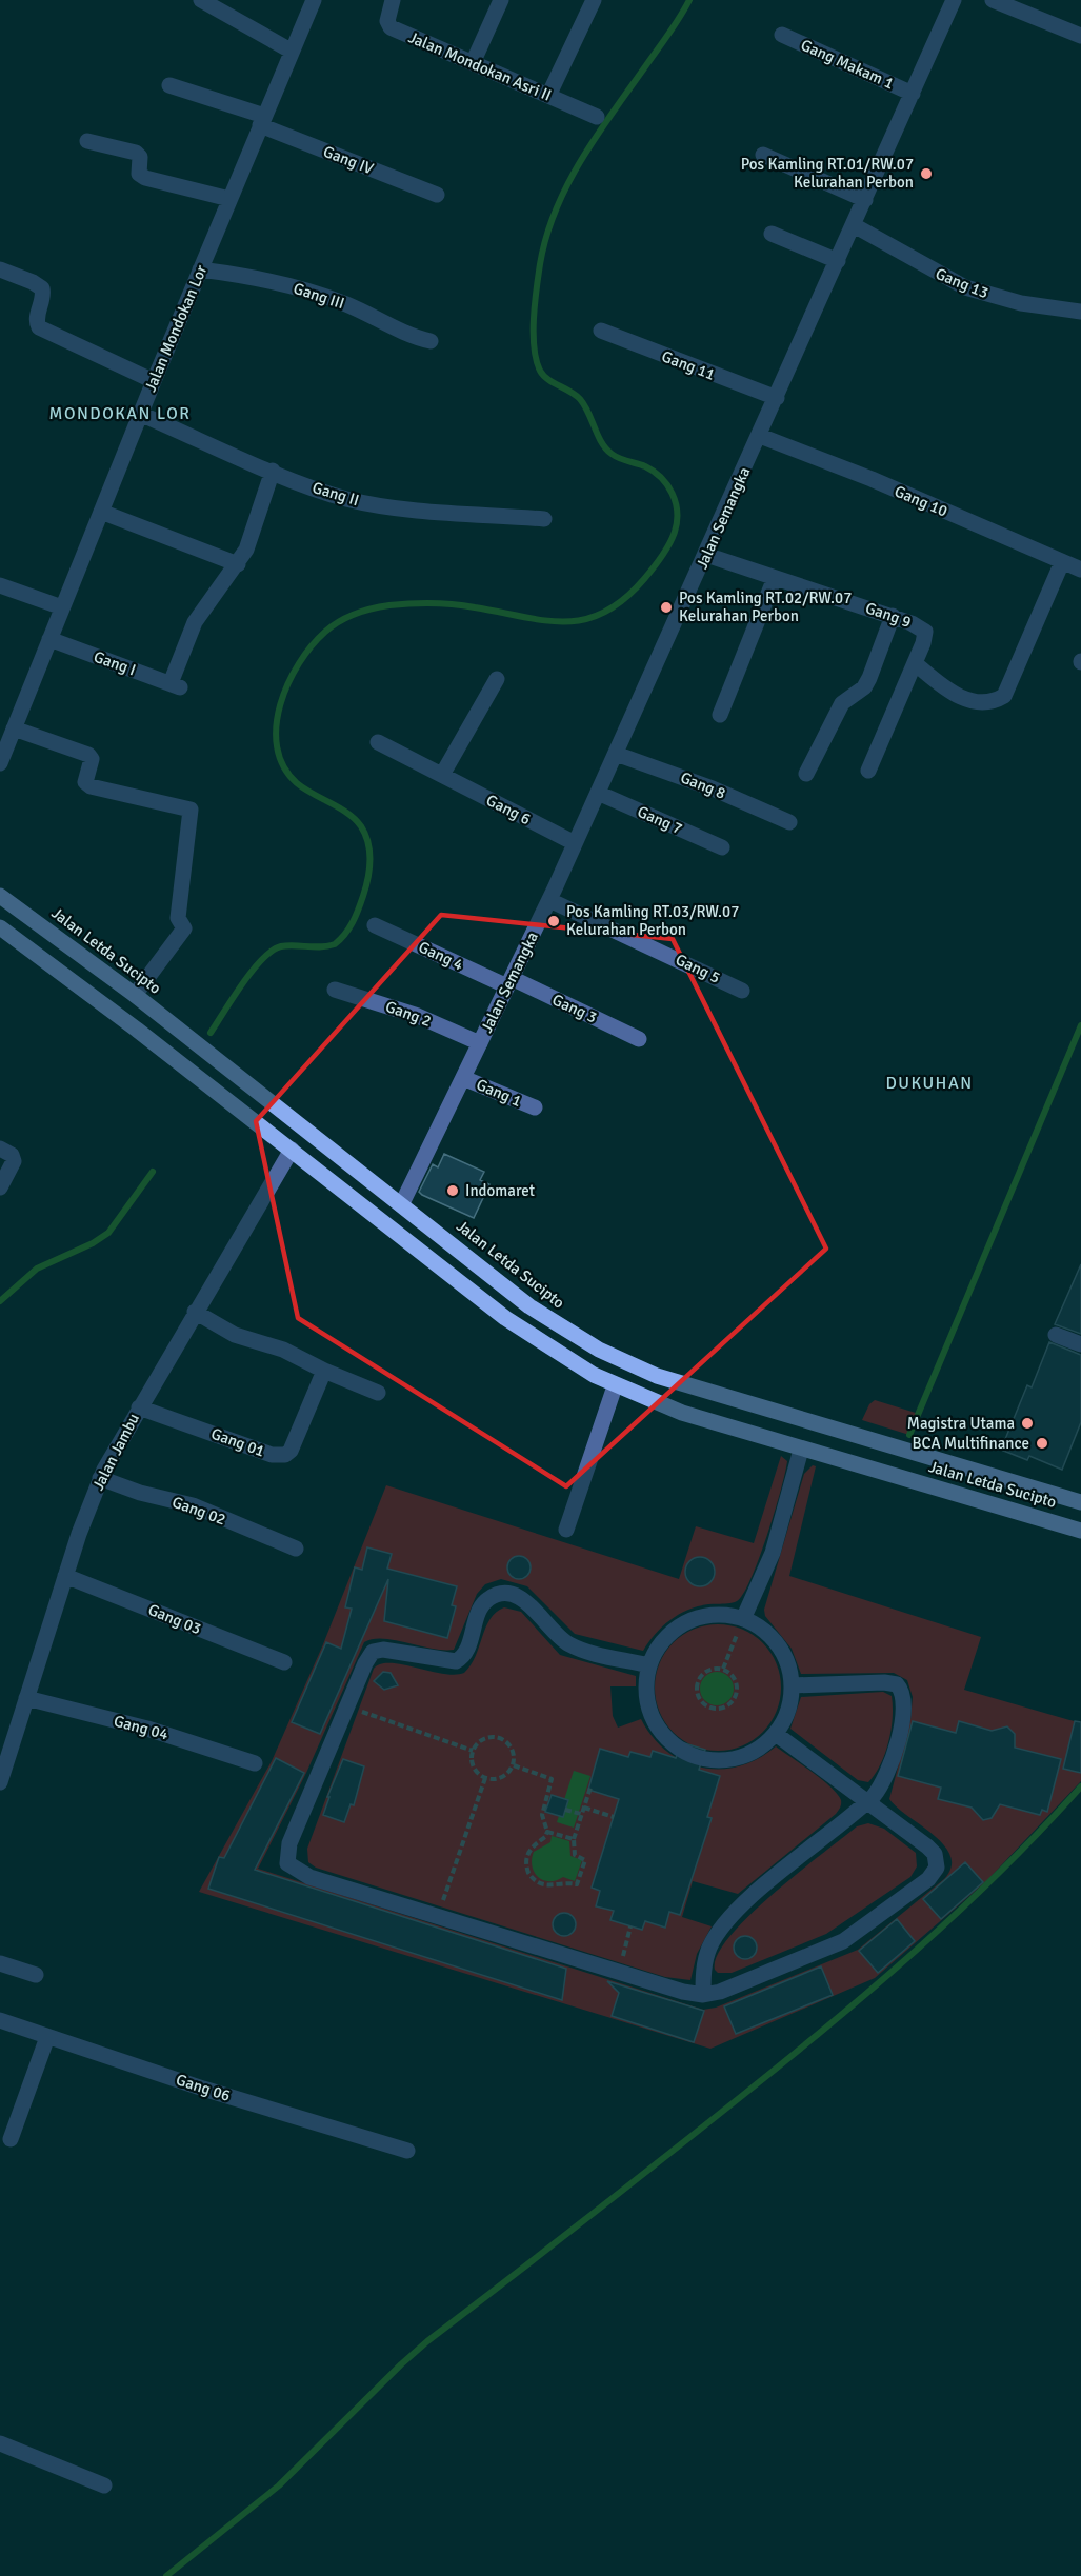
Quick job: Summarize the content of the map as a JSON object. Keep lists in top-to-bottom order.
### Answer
{
  "streets": {
    "main road": ["Jalan Letda Sucipto"],
    "street": [
      "Gang Makam 1",
      "Jalan Mondokan Asri II",
      "Gang IV",
      "Gang 13",
      "Gang III",
      "Jalan Mondokan Lor",
      "Gang 11",
      "Gang II",
      "Gang 10",
      "Jalan Semangka",
      "Gang 9",
      "Gang I",
      "Gang 8",
      "Gang 6",
      "Gang 7",
      "Gang 4",
      "Gang 5",
      "Gang 3",
      "Gang 2",
      "Gang 1",
      "Gang 01",
      "Jalan Jambu",
      "Gang 02",
      "Gang 03",
      "Gang 04",
      "Gang 06"
    ]
  },
  "crossings": [
    ["Gang Makam 1", "Jalan Semangka"],
    ["Gang IV", "Jalan Mondokan Lor"],
    ["Gang 13", "Jalan Semangka"],
    ["Gang III", "Jalan Mondokan Lor"],
    ["Jalan Mondokan Lor", "Gang II"],
    ["Jalan Mondokan Lor", "Gang I"],
    ["Gang 11", "Jalan Semangka"],
    ["Gang 10", "Jalan Semangka"],
    ["Jalan Semangka", "Gang 9"],
    ["Jalan Semangka", "Gang 8"],
    ["Jalan Semangka", "Gang 6"],
    ["Jalan Semangka", "Gang 7"],
    ["Jalan Semangka", "Jalan Letda Sucipto"],
    ["Jalan Semangka", "Gang 4"],
    ["Jalan Semangka", "Gang 5"],
    ["Jalan Semangka", "Gang 3"],
    ["Jalan Semangka", "Gang 2"],
    ["Jalan Semangka", "Gang 1"],
    ["Jalan Letda Sucipto", "Jalan Jambu"],
    ["Gang 4", "Gang 3"],
    ["Gang 01", "Jalan Jambu"],
    ["Jalan Jambu", "Gang 02"],
    ["Jalan Jambu", "Gang 03"],
    ["Jalan Jambu", "Gang 04"]
  ],
  "districts": ["MONDOKAN LOR", "DUKUHAN"],
  "places": [
    "Pos Kamling RT.01/RW.07 Kelurahan Perbon",
    "Pos Kamling RT.02/RW.07 Kelurahan Perbon",
    "Pos Kamling RT.03/RW.07 Kelurahan Perbon",
    "Indomaret",
    "Magistra Utama",
    "BCA Multifinance"
  ]
}
